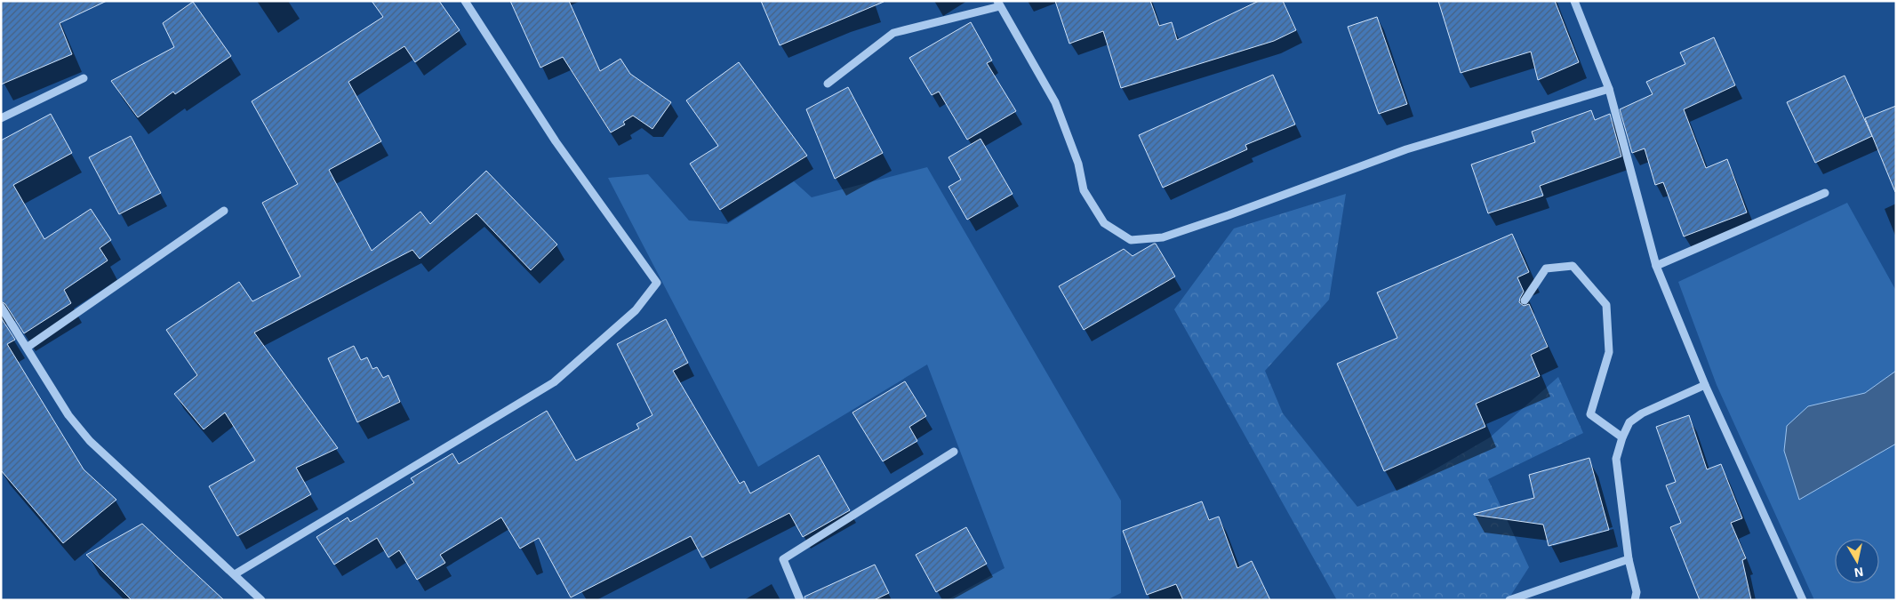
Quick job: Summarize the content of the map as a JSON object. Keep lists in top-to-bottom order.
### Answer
{
  "north": "bottom"
}
